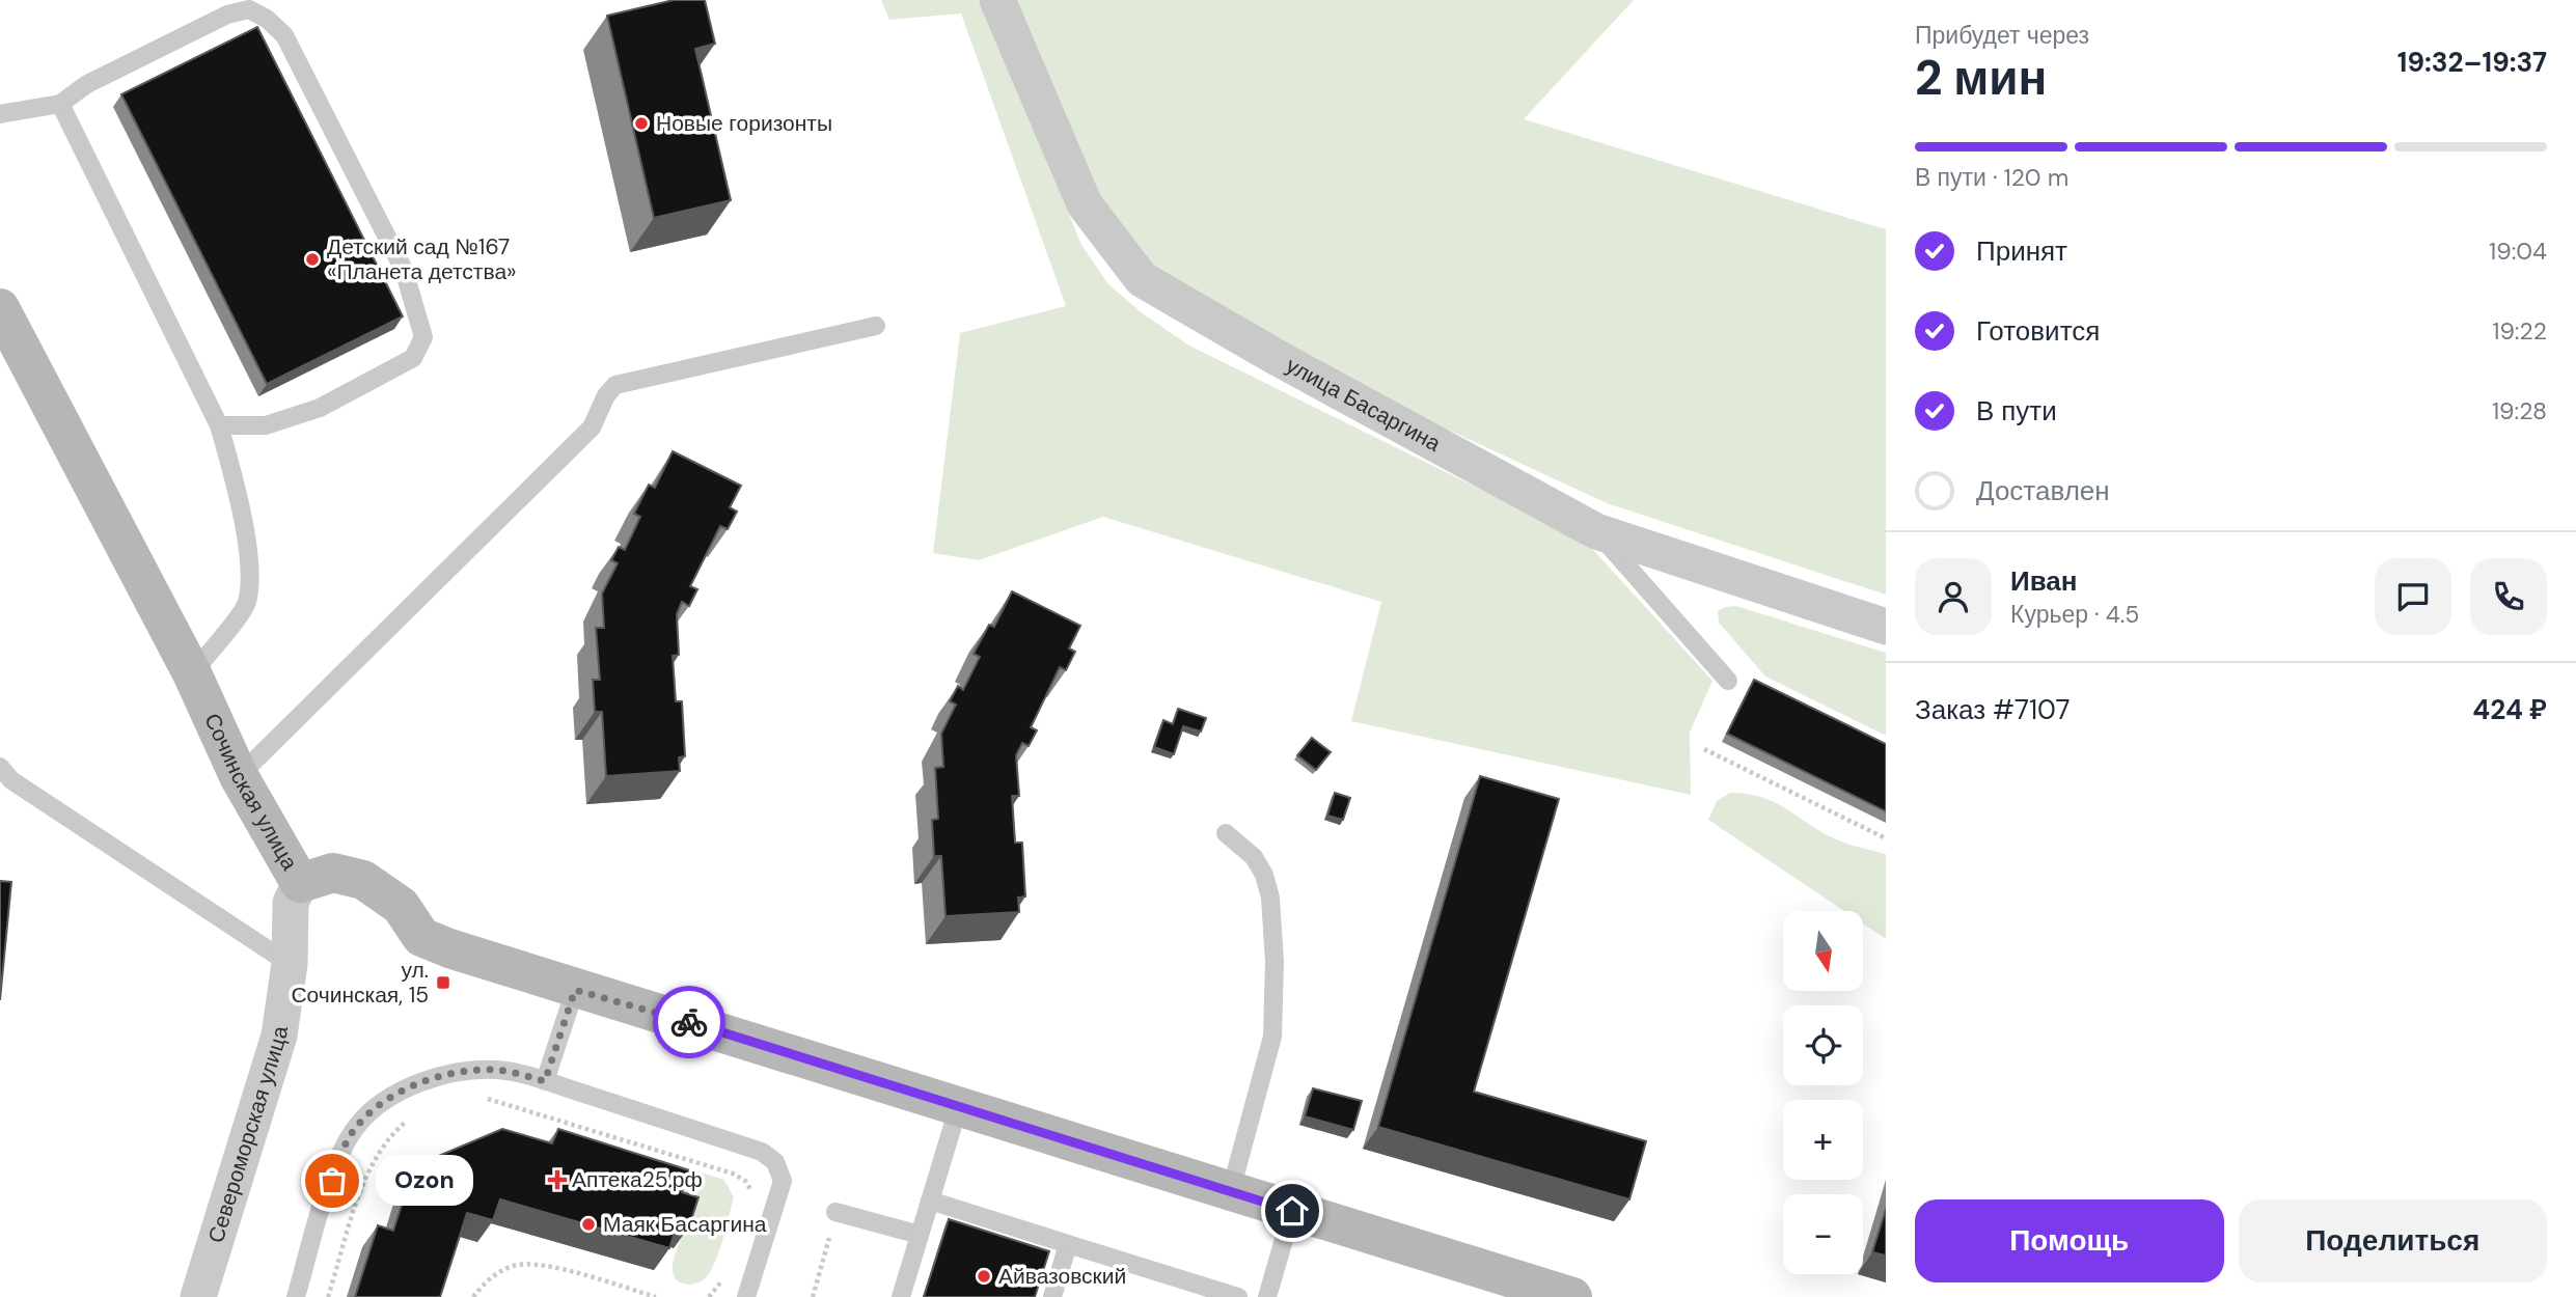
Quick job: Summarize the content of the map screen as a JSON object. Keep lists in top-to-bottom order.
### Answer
{
  "streets": {
    "street": ["улица Басаргина", "Сочинская улица", "Североморская улица"]
  },
  "crossings": [
    ["Сочинская улица", "Североморская улица"]
  ],
  "places": {
    "other": [
      "Новые горизонты",
      "Детский сад №167 «Планета детства»",
      "Ozon",
      "Маяк Басаргина",
      "Айвазовский"
    ],
    "transit": ["ул. Сочинская, 15"],
    "health": ["Аптека25.рф"]
  },
  "north": "bottom",
  "page": {
    "heading": ["2 мин", "Прибудет через", "19:32–19:37"],
    "panel": [
      "Иван",
      "Курьер · 4.5",
      "Заказ #7107",
      "424 ₽"
    ],
    "bar": "В пути · 120 m",
    "list": [
      ["Принят", "19:04"],
      ["Готовится", "19:22"],
      ["В пути", "19:28"],
      "Доставлен"
    ],
    "map_buttons": ["+", "−"],
    "bubble": "Ozon",
    "buttons": ["Помощь", "Поделиться"]
  }
}
